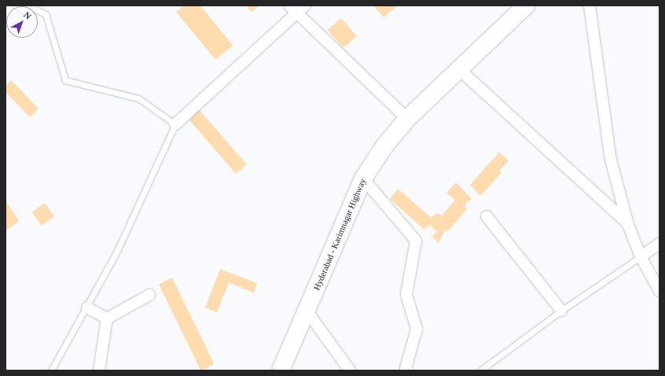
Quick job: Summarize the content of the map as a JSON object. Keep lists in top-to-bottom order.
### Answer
{
  "streets": {
    "main road": ["Hyderabad - Karimnagar Highway"]
  },
  "north": "top right"
}
